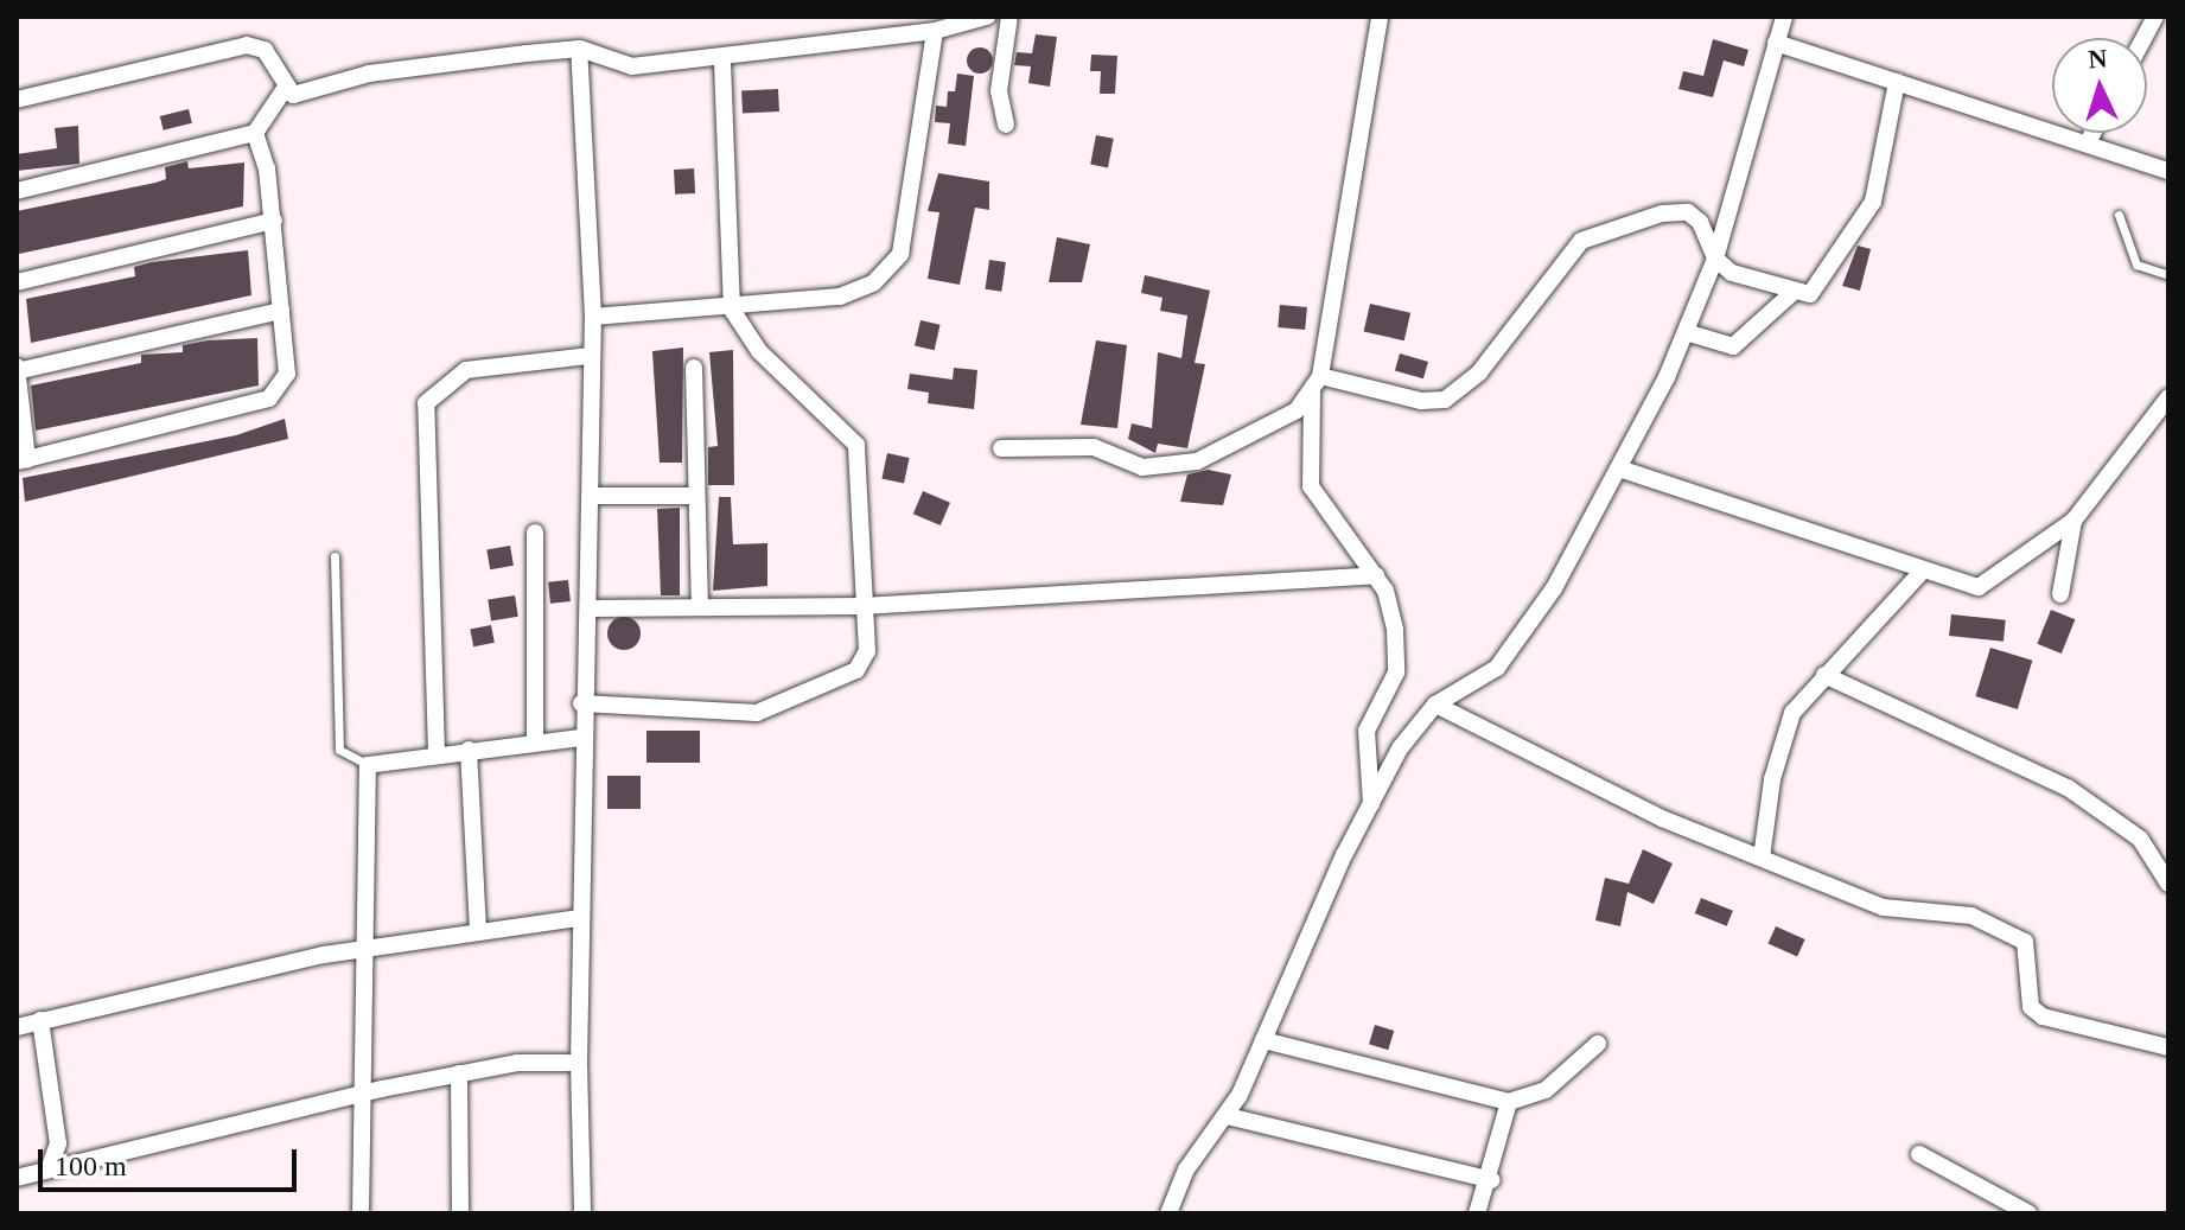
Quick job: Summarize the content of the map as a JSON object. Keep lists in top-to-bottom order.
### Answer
{
  "scale_bar": "100 m",
  "north": "top"
}
